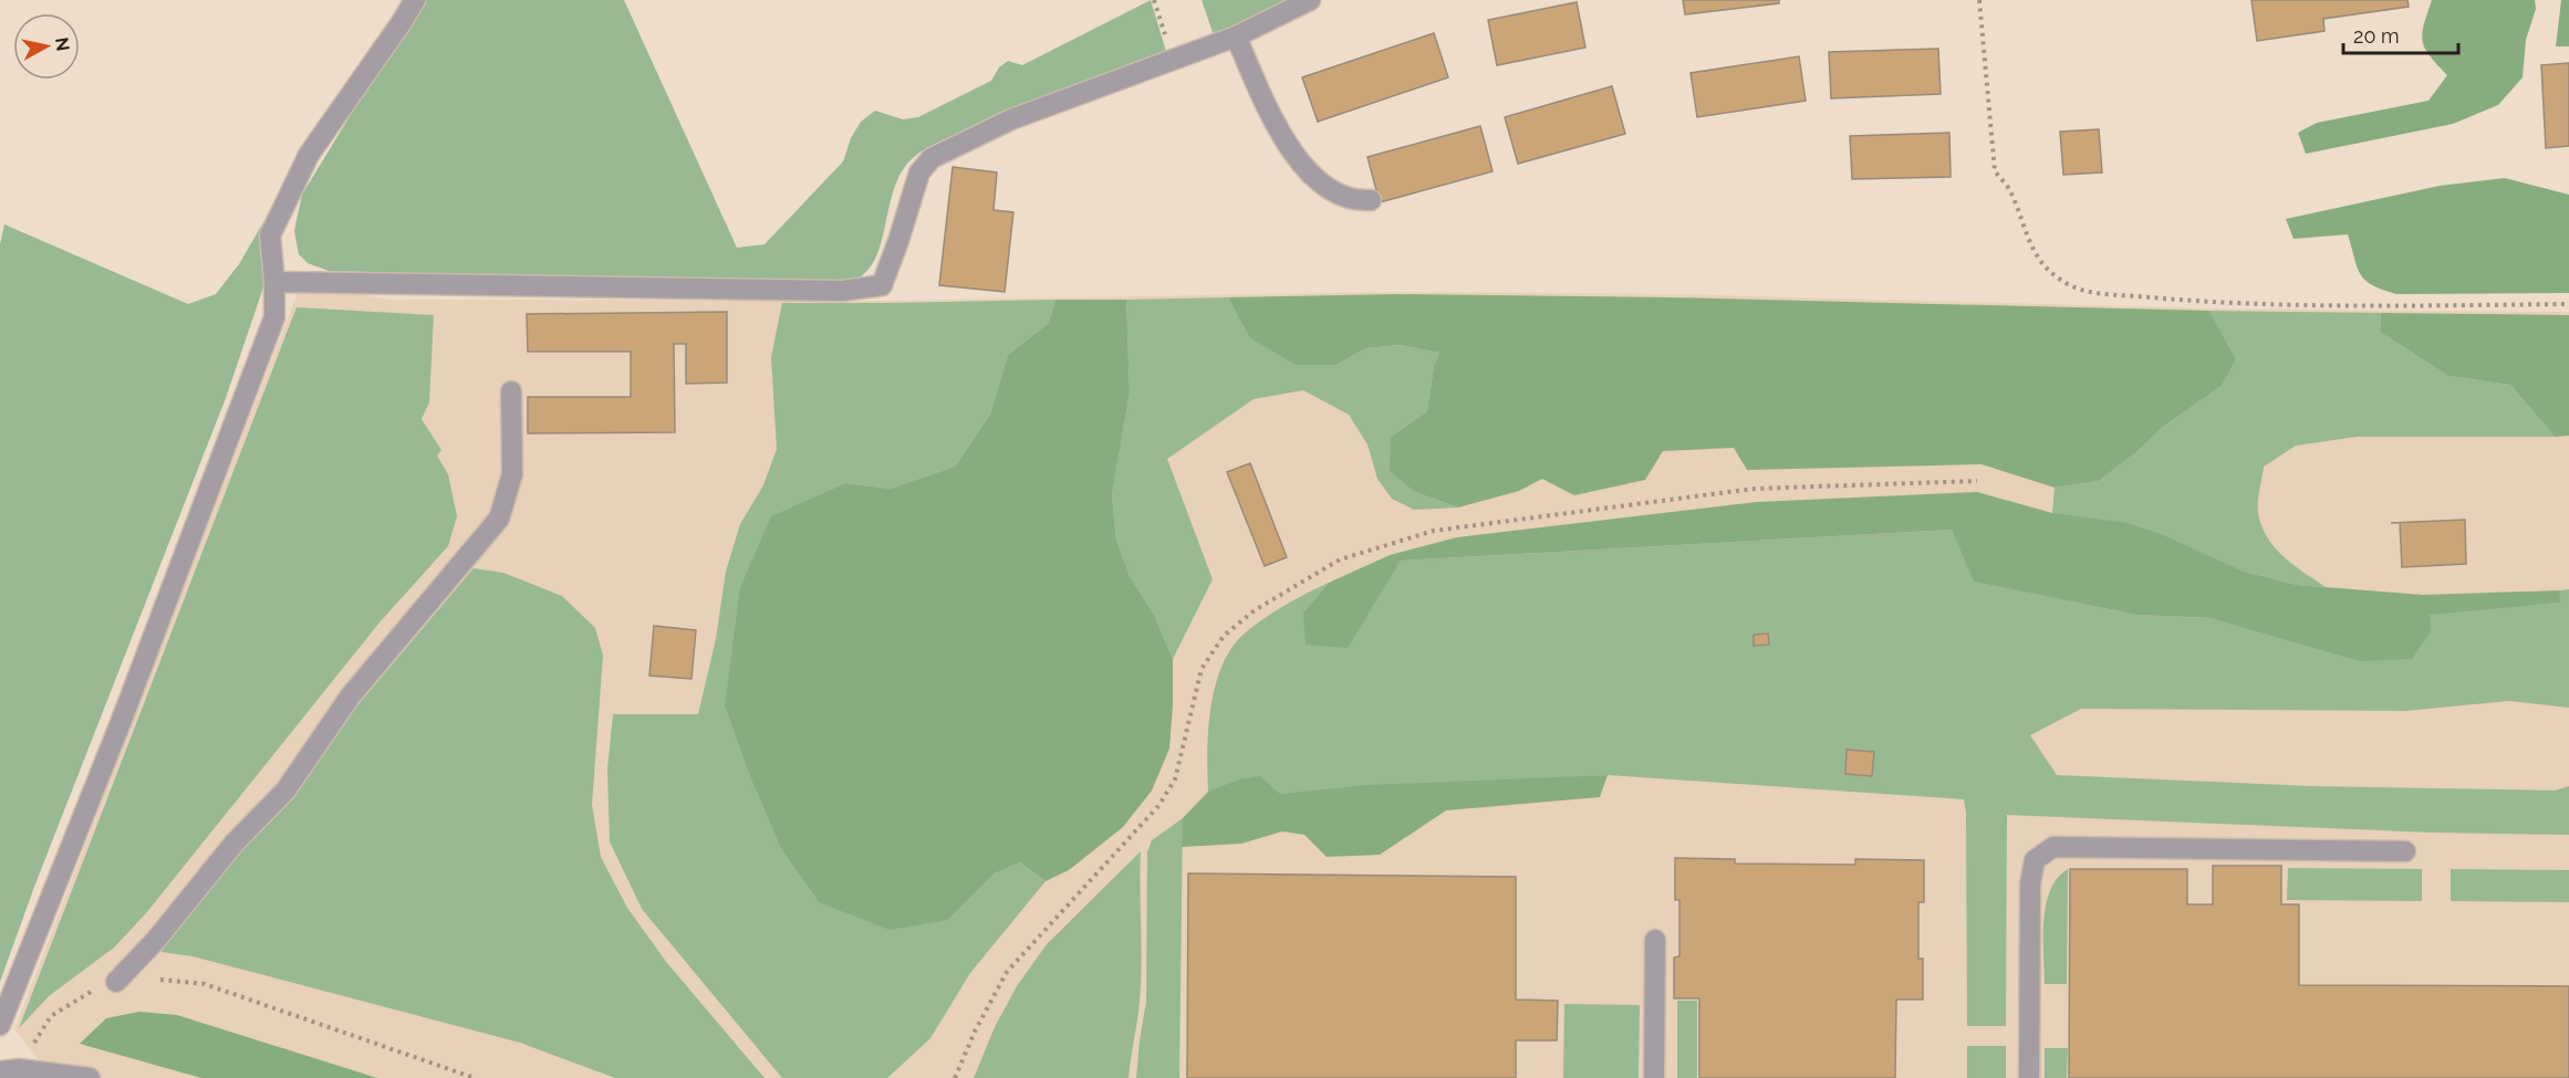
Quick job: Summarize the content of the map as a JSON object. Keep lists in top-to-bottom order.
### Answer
{
  "scale_bar": "20 m",
  "north": "right"
}
